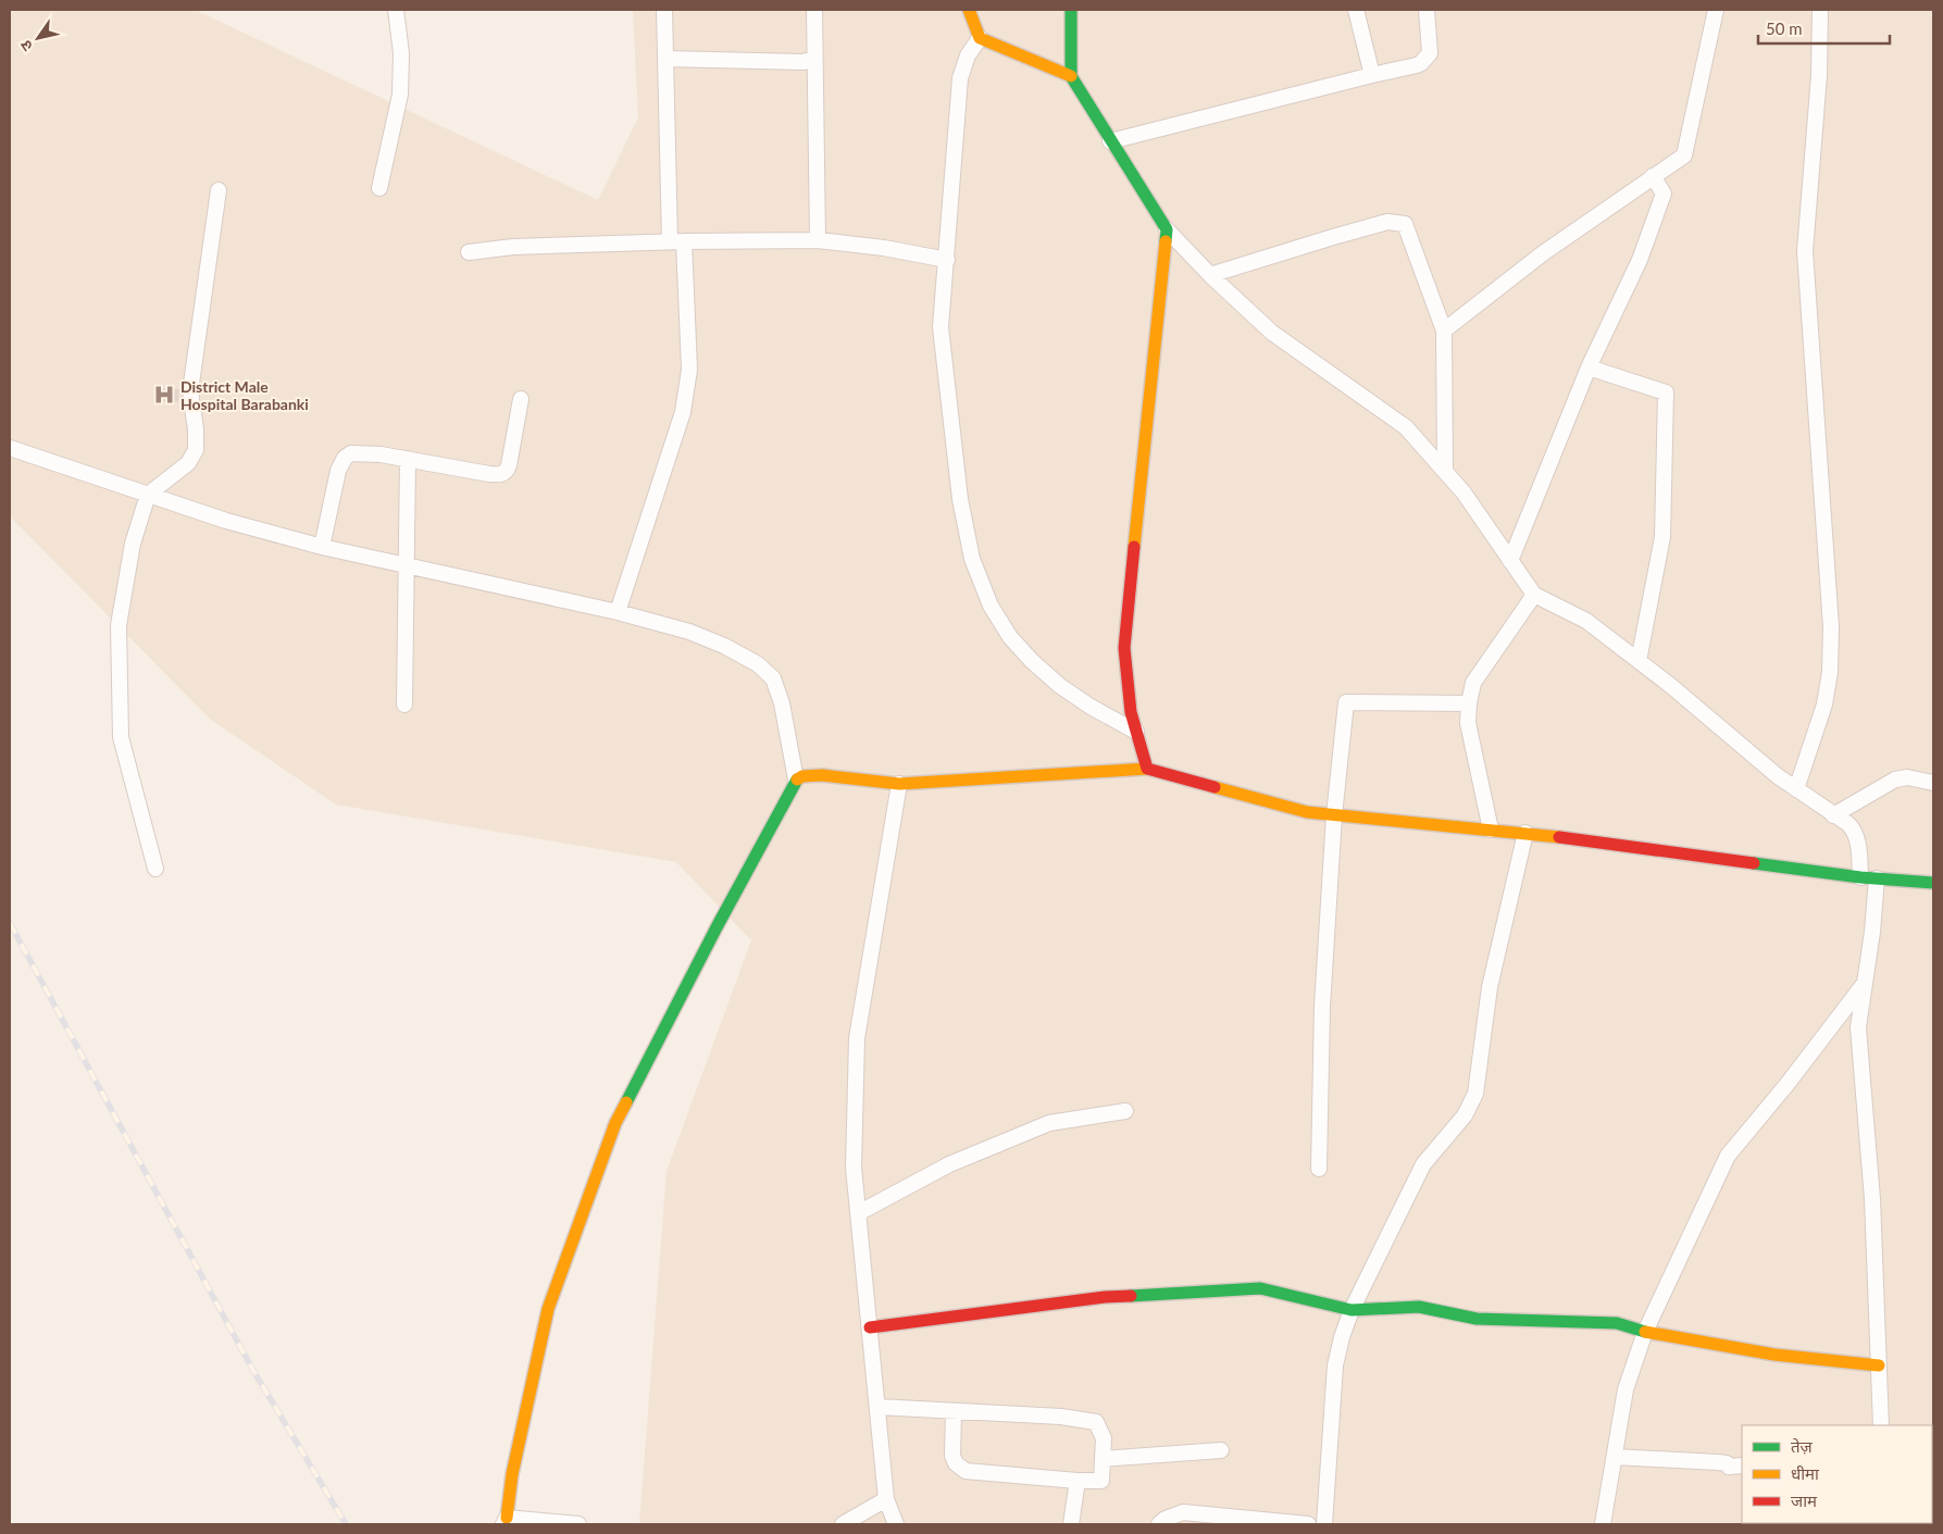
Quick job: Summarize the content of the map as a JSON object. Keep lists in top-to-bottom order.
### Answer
{
  "places": {
    "hospital": ["District Male Hospital Barabanki"]
  },
  "legend": ["तेज़", "धीमा", "जाम"],
  "scale_bar": "50 m",
  "north": "bottom left"
}
